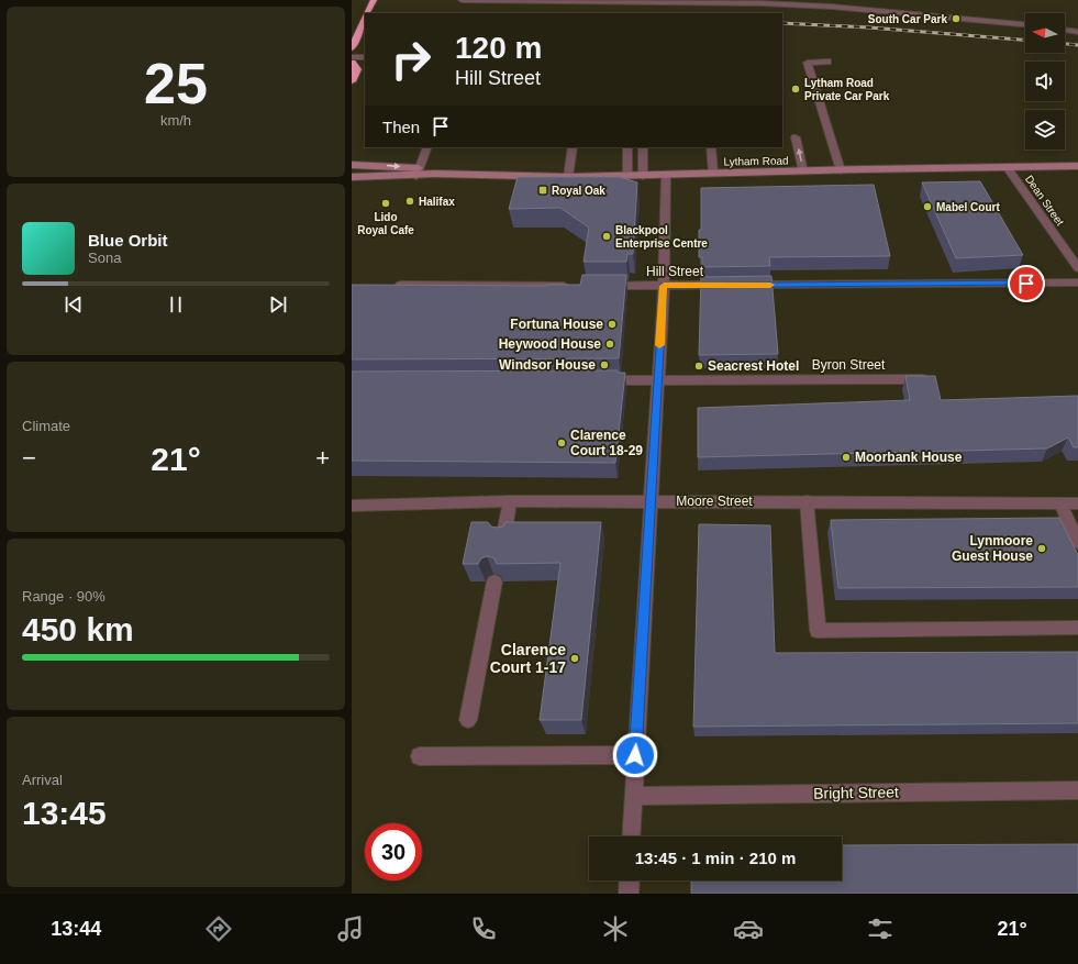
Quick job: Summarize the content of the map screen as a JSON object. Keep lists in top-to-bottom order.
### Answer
{
  "streets": {
    "main road": ["Lytham Road"],
    "street": [
      "Dean Street",
      "Hill Street",
      "Byron Street",
      "Moore Street",
      "Bright Street"
    ]
  },
  "crossings": [
    ["Lytham Road", "Dean Street"]
  ],
  "places": {
    "other": [
      "South Car Park",
      "Lytham Road Private Car Park",
      "Halifax",
      "Lido Royal Cafe",
      "Mabel Court",
      "Blackpool Enterprise Centre",
      "Fortuna House",
      "Heywood House",
      "Windsor House",
      "Seacrest Hotel",
      "Clarence Court 18-29",
      "Moorbank House",
      "Lynmoore Guest House",
      "Clarence Court 1-17"
    ],
    "transit": ["Royal Oak"]
  },
  "north": "left",
  "page": {
    "tile": [
      ["25", "km/h"],
      "Climate",
      ["Range · 90%", "450 km"],
      ["Arrival", "13:45"]
    ],
    "turn": ["120 m", "Hill Street"],
    "then": "Then",
    "song": ["Blue Orbit", "Sona"],
    "heat": ["−", "21°", "+"],
    "limit": "30",
    "trip": "13:45 · 1 min · 210 m",
    "tabs": ["13:44", "21°"]
  }
}
